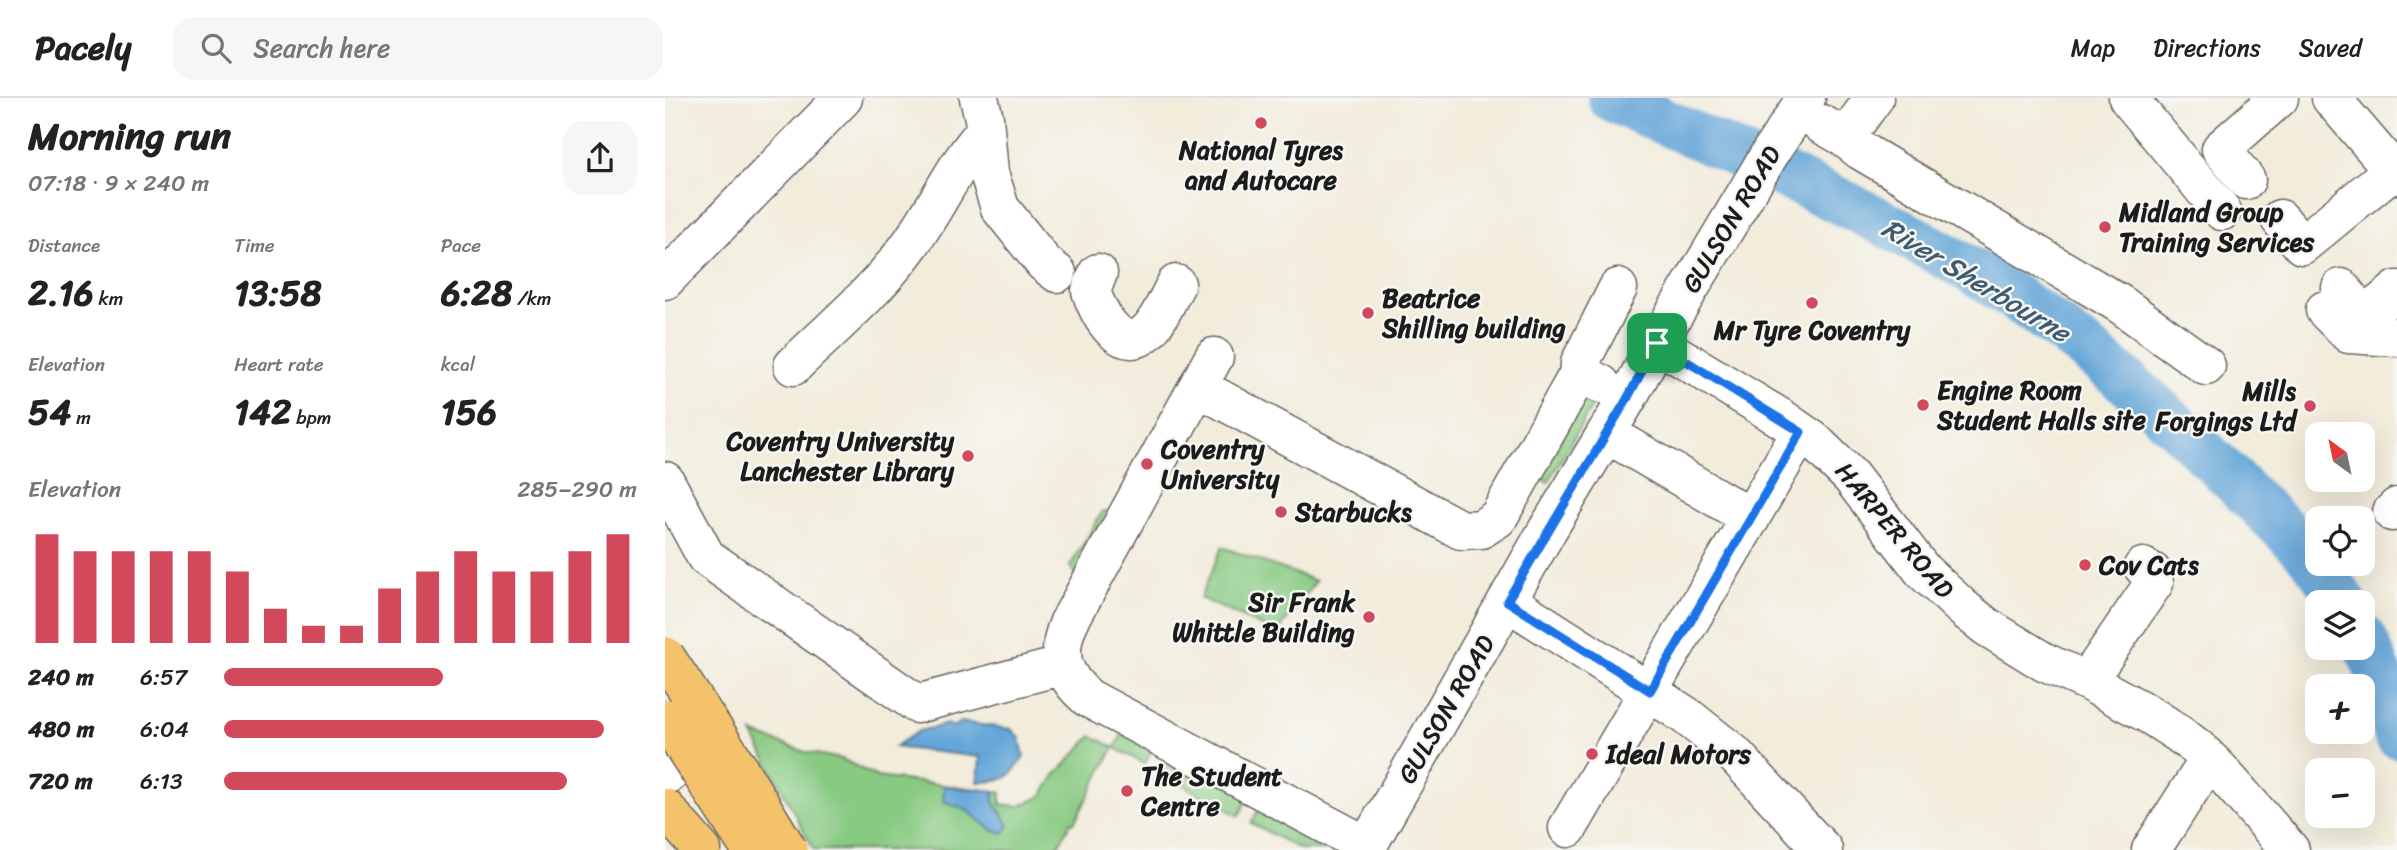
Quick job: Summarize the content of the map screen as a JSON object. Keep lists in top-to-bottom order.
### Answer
{
  "streets": {
    "street": ["GULSON ROAD", "HARPER ROAD"]
  },
  "crossings": [
    ["GULSON ROAD", "HARPER ROAD"]
  ],
  "water": ["River Sherbourne"],
  "places": [
    "National Tyres and Autocare",
    "Midland Group Training Services",
    "Mr Tyre Coventry",
    "Beatrice Shilling building",
    "Engine Room Student Halls site",
    "Mills Forgings Ltd",
    "Coventry University Lanchester Library",
    "Coventry University",
    "Starbucks",
    "Cov Cats",
    "Sir Frank Whittle Building",
    "Ideal Motors",
    "The Student Centre"
  ],
  "north": "top left",
  "page": {
    "header": "Pacely",
    "search": "Search here",
    "nav": ["Map", "Directions", "Saved"],
    "heading": ["Morning run", "07:18 · 9 × 240 m"],
    "stats": [
      ["Distance", "2.16 km"],
      ["Time", "13:58"],
      ["Pace", "6:28 /km"],
      ["Elevation", "54 m"],
      ["Heart rate", "142 bpm"],
      ["kcal", "156"]
    ],
    "map_buttons": ["+", "−"],
    "chart": ["Elevation", "285–290 m"],
    "list": [
      {
        "name": "240 m",
        "note": "6:57"
      },
      {
        "name": "480 m",
        "note": "6:04"
      },
      {
        "name": "720 m",
        "note": "6:13"
      }
    ]
  }
}
